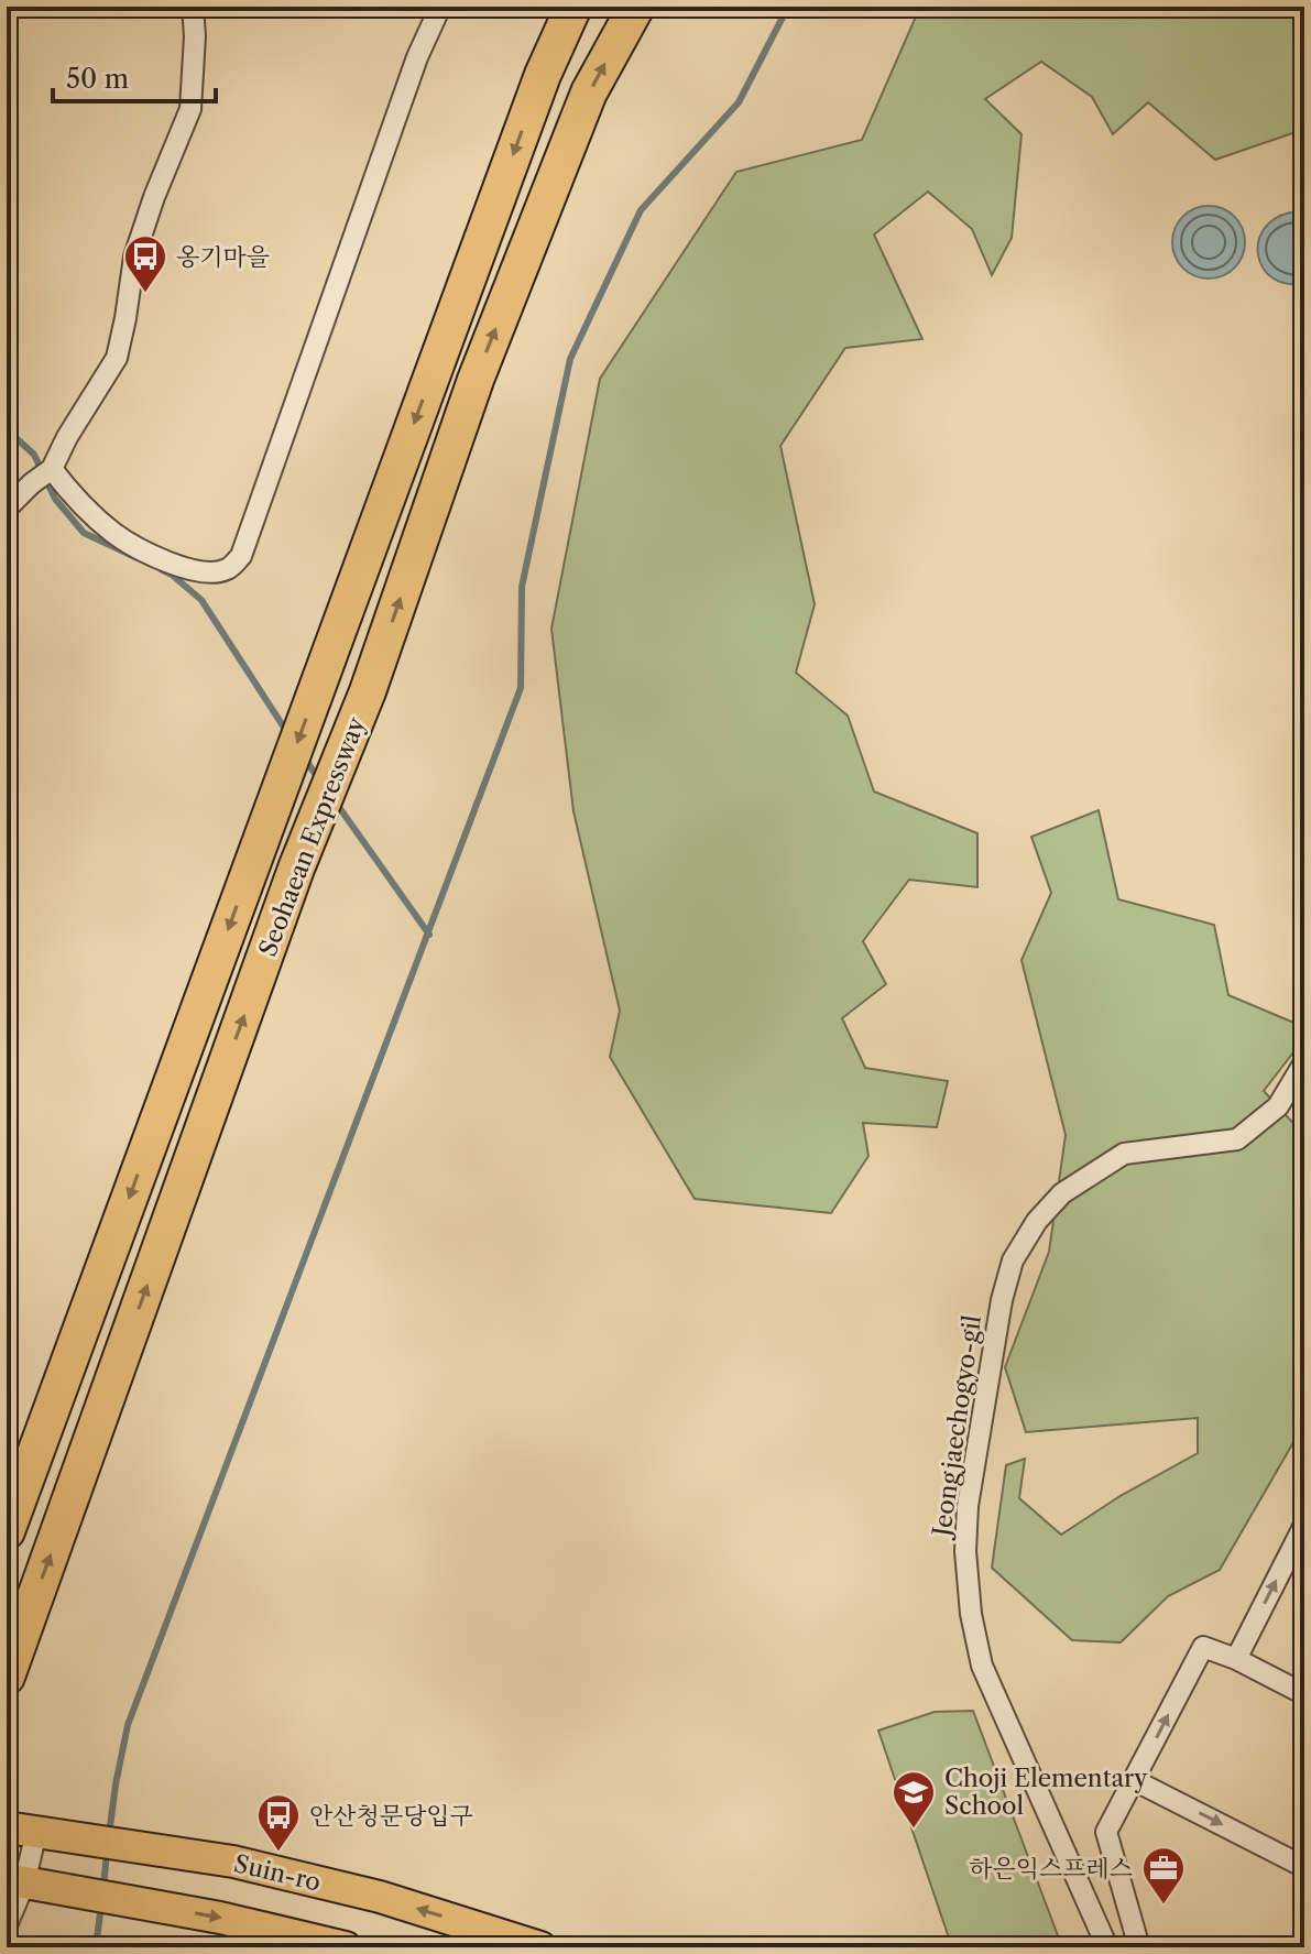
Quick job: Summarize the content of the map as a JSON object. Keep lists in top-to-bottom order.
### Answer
{
  "streets": {
    "highway": ["Seohaean Expressway"],
    "main road": ["Suin-ro"],
    "street": ["Jeongjaechogyo-gil"]
  },
  "places": {
    "bus stop": ["옹기마을", "안산청문당입구"],
    "school or university": ["Choji Elementary School"],
    "office": ["하은익스프레스"]
  },
  "scale_bar": "50 m"
}
